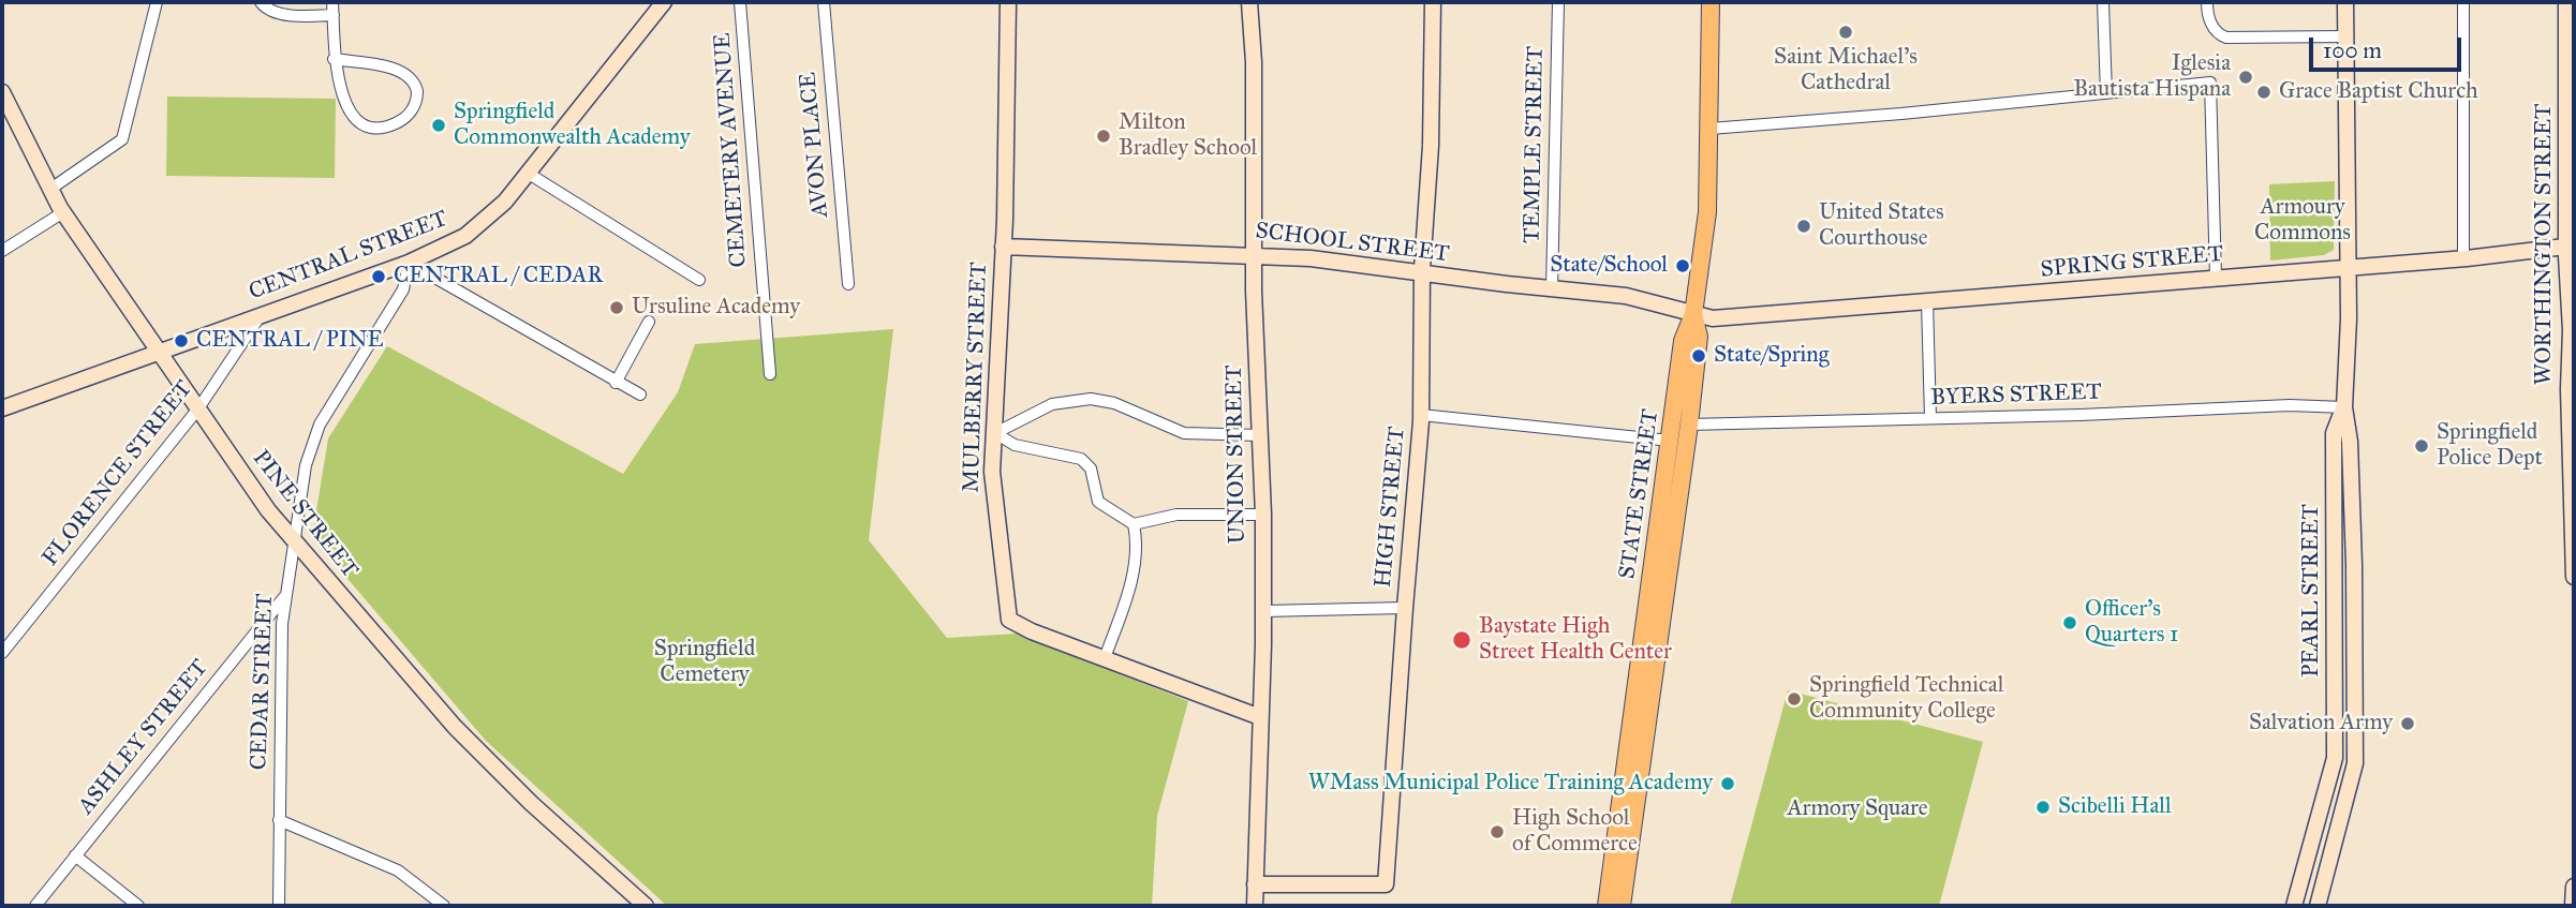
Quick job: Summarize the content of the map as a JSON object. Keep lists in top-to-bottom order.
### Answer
{
  "streets": {
    "main road": ["STATE STREET"],
    "street": [
      "AVON PLACE",
      "TEMPLE STREET",
      "CEMETERY AVENUE",
      "SCHOOL STREET",
      "WORTHINGTON STREET",
      "CENTRAL STREET",
      "SPRING STREET",
      "MULBERRY STREET",
      "BYERS STREET",
      "UNION STREET",
      "FLORENCE STREET",
      "HIGH STREET",
      "PINE STREET",
      "PEARL STREET",
      "CEDAR STREET",
      "ASHLEY STREET"
    ]
  },
  "crossings": [
    ["TEMPLE STREET", "SCHOOL STREET"],
    ["SCHOOL STREET", "SPRING STREET"],
    ["SCHOOL STREET", "MULBERRY STREET"],
    ["SCHOOL STREET", "UNION STREET"],
    ["SCHOOL STREET", "STATE STREET"],
    ["SCHOOL STREET", "HIGH STREET"],
    ["WORTHINGTON STREET", "SPRING STREET"],
    ["CENTRAL STREET", "FLORENCE STREET"],
    ["CENTRAL STREET", "PINE STREET"],
    ["CENTRAL STREET", "CEDAR STREET"],
    ["SPRING STREET", "STATE STREET"],
    ["SPRING STREET", "PEARL STREET"],
    ["MULBERRY STREET", "UNION STREET"],
    ["BYERS STREET", "STATE STREET"],
    ["BYERS STREET", "PEARL STREET"],
    ["UNION STREET", "HIGH STREET"],
    ["FLORENCE STREET", "PINE STREET"],
    ["PINE STREET", "CEDAR STREET"],
    ["CEDAR STREET", "ASHLEY STREET"]
  ],
  "parks": ["Armoury Commons", "Springfield Cemetery", "Armory Square"],
  "places": [
    "Saint Michael's Cathedral",
    "Iglesia Bautista Hispana",
    "Grace Baptist Church",
    "Springfield Commonwealth Academy",
    "Milton Bradley School",
    "United States Courthouse",
    "State/School",
    "CENTRAL / CEDAR",
    "Ursuline Academy",
    "CENTRAL / PINE",
    "State/Spring",
    "Springfield Police Dept",
    "Officer's Quarters 1",
    "Baystate High Street Health Center",
    "Springfield Technical Community College",
    "Salvation Army",
    "WMass Municipal Police Training Academy",
    "Scibelli Hall",
    "High School of Commerce"
  ],
  "scale_bar": "100 m"
}
